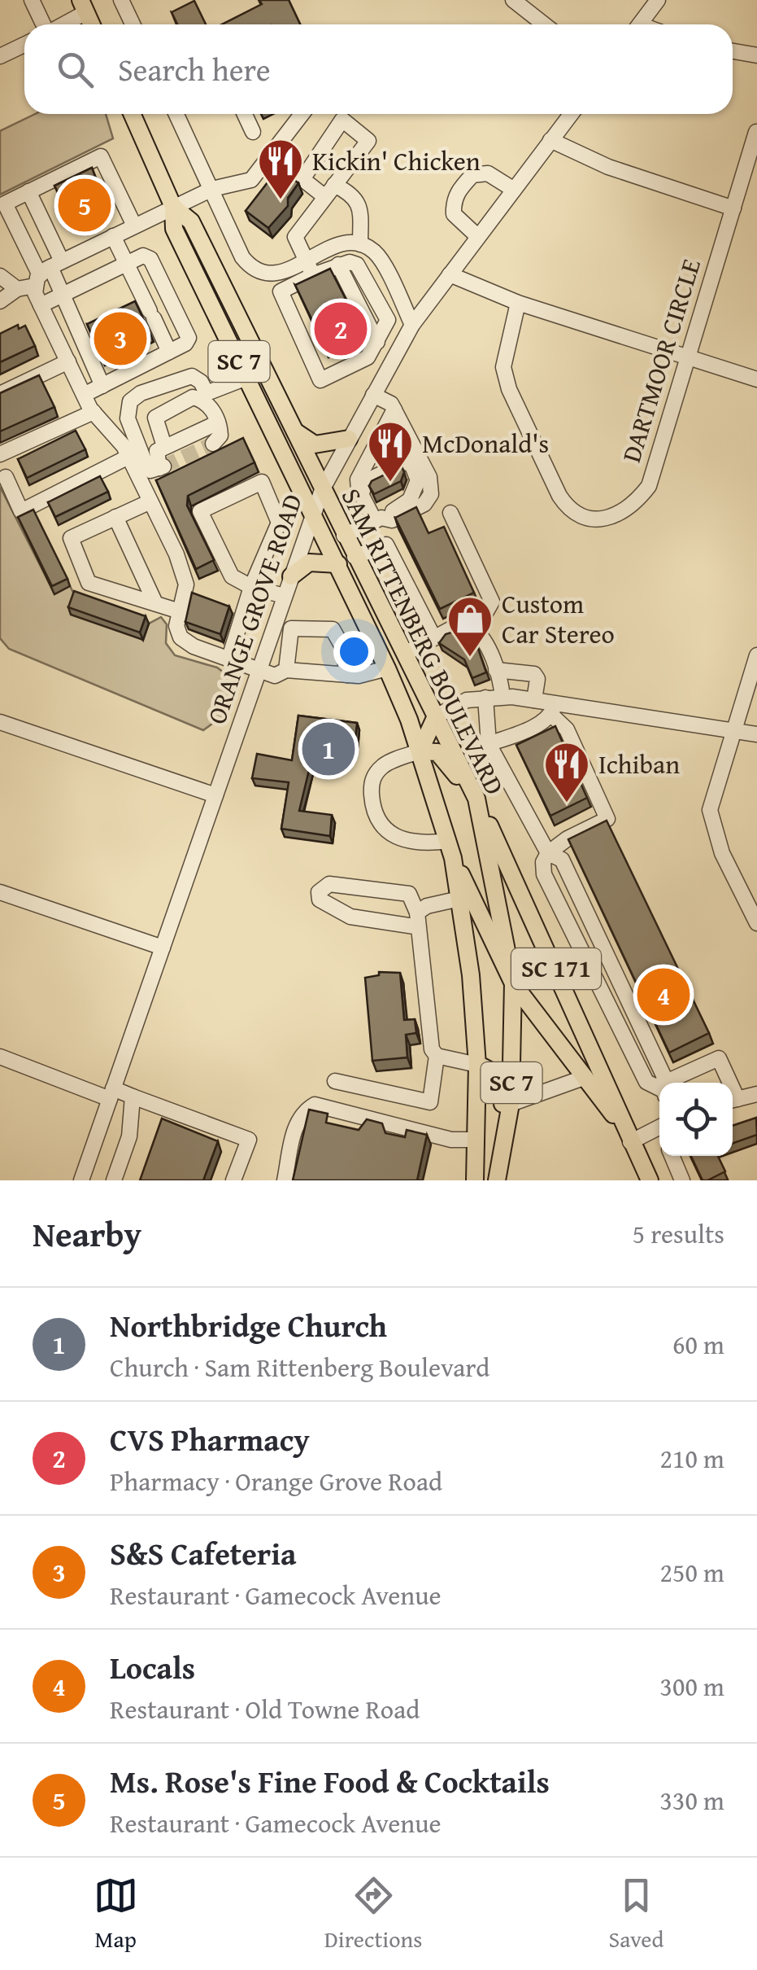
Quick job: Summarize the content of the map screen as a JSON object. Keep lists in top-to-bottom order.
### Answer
{
  "streets": {
    "main road": ["SC 7", "SAM RITTENBERG BOULEVARD", "SC 171"],
    "street": ["DARTMOOR CIRCLE", "ORANGE GROVE ROAD"]
  },
  "crossings": [
    ["ORANGE GROVE ROAD", "SAM RITTENBERG BOULEVARD"],
    ["SAM RITTENBERG BOULEVARD", "SC 171"]
  ],
  "places": {
    "restaurant": ["Kickin' Chicken", "McDonald's", "Ichiban"],
    "shop": ["Custom Car Stereo"]
  },
  "page": {
    "search": "Search here",
    "pins": [
      "5",
      "2",
      "3",
      "1",
      "4"
    ],
    "heading": ["Nearby", "5 results"],
    "list": [
      {
        "mark": "1",
        "name": "Northbridge Church",
        "note": "Church · Sam Rittenberg Boulevard",
        "value": "60 m"
      },
      {
        "mark": "2",
        "name": "CVS Pharmacy",
        "note": "Pharmacy · Orange Grove Road",
        "value": "210 m"
      },
      {
        "mark": "3",
        "name": "S&S Cafeteria",
        "note": "Restaurant · Gamecock Avenue",
        "value": "250 m"
      },
      {
        "mark": "4",
        "name": "Locals",
        "note": "Restaurant · Old Towne Road",
        "value": "300 m"
      },
      {
        "mark": "5",
        "name": "Ms. Rose's Fine Food & Cocktails",
        "note": "Restaurant · Gamecock Avenue",
        "value": "330 m"
      }
    ],
    "nav": ["Map", "Directions", "Saved"]
  }
}
